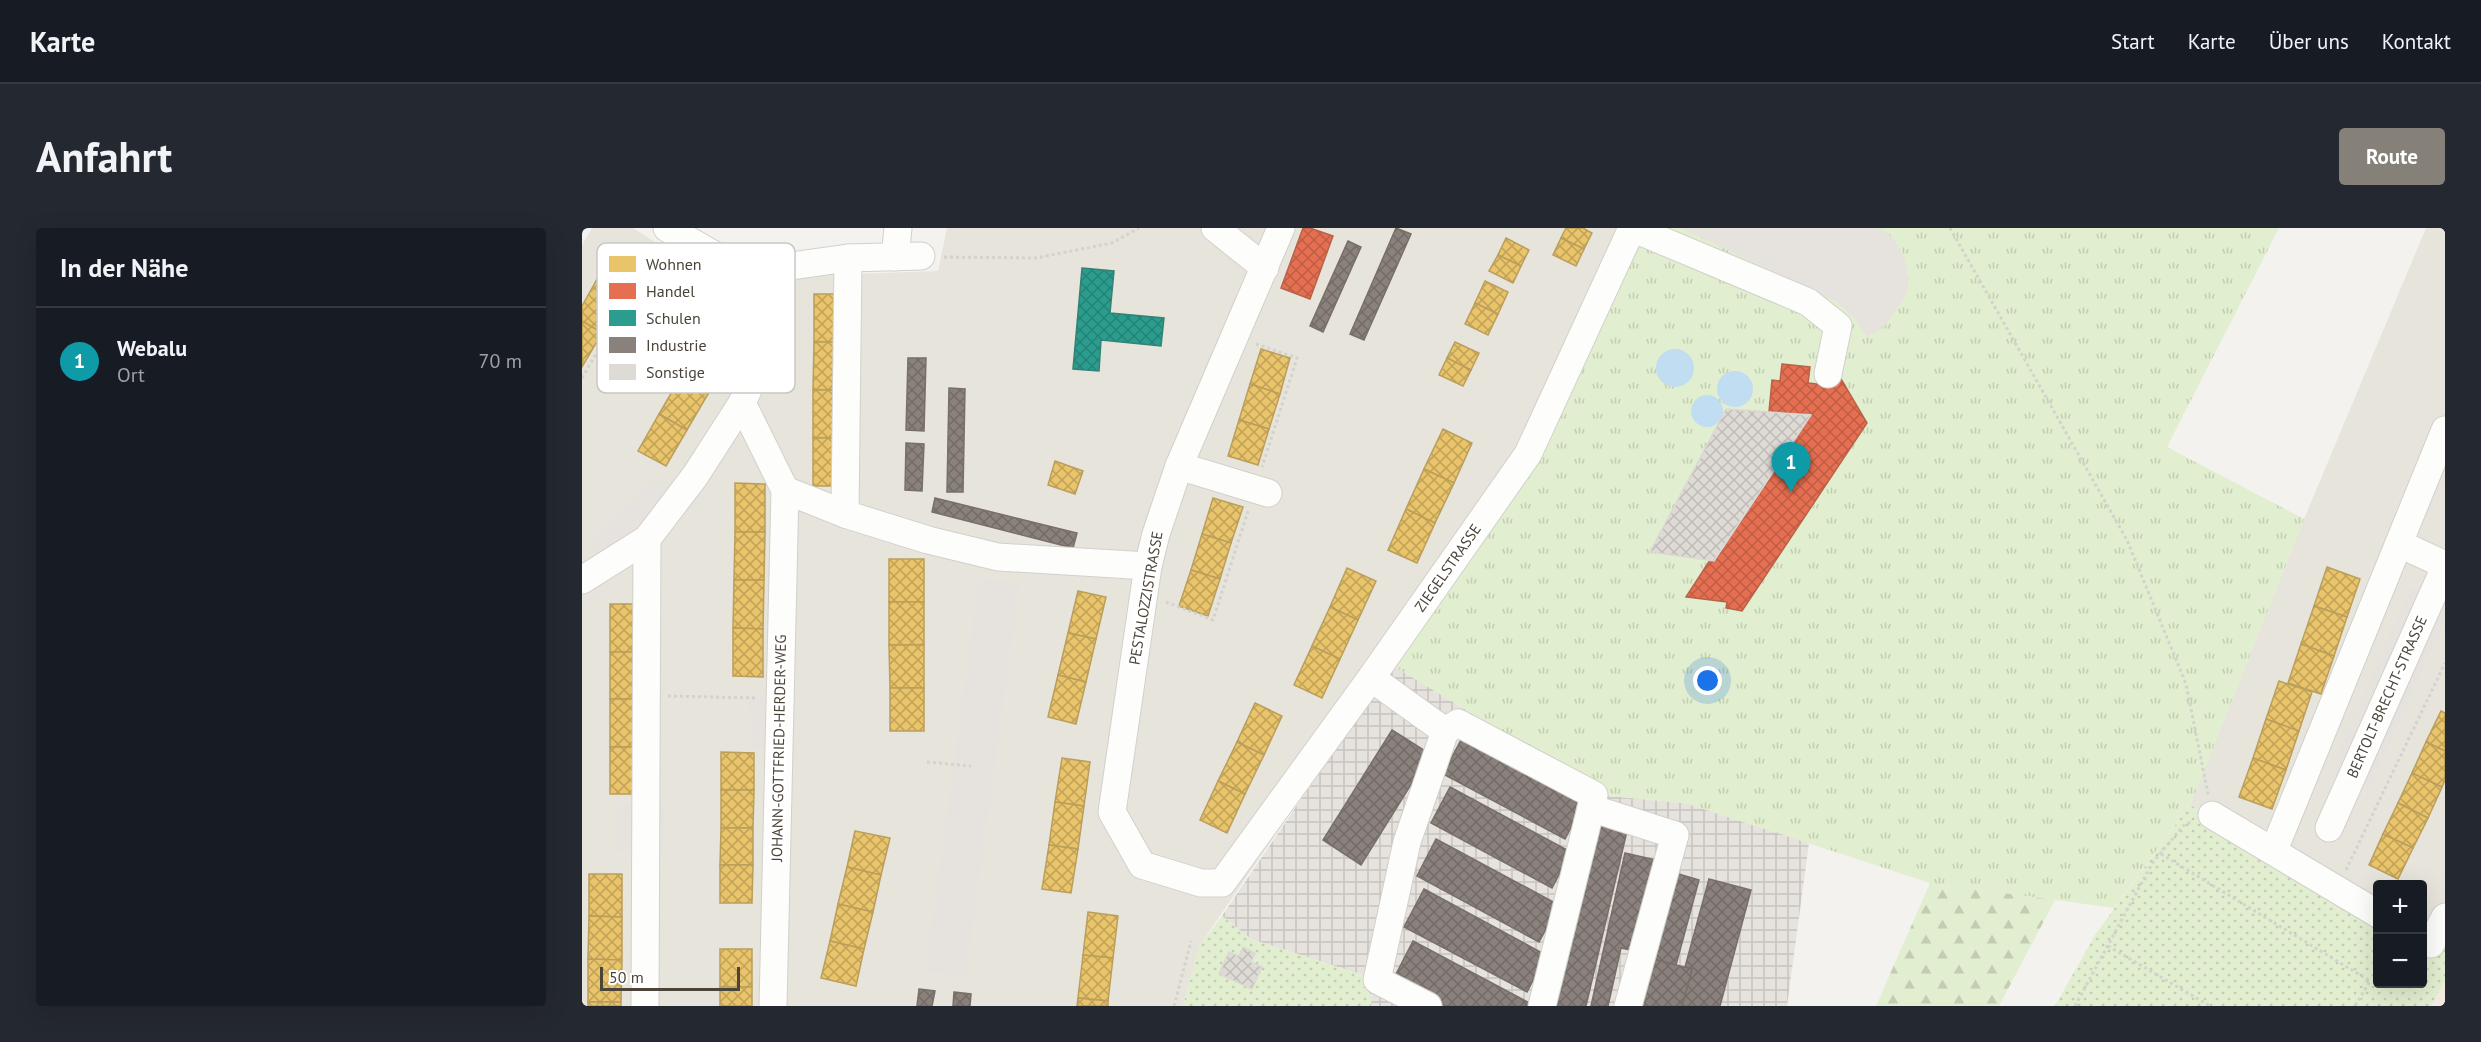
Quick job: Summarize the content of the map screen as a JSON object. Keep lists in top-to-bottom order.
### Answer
{
  "streets": {
    "street": [
      "ZIEGELSTRASSE",
      "PESTALOZZISTRASSE",
      "BERTOLT-BRECHT-STRASSE",
      "JOHANN-GOTTFRIED-HERDER-WEG"
    ]
  },
  "crossings": [
    ["ZIEGELSTRASSE", "PESTALOZZISTRASSE"]
  ],
  "legend": [
    "Wohnen",
    "Handel",
    "Schulen",
    "Industrie",
    "Sonstige"
  ],
  "scale_bar": "50 m",
  "page": {
    "header": "Karte",
    "nav": [
      "Start",
      "Karte",
      "Über uns",
      "Kontakt"
    ],
    "buttons": "Route",
    "title": "Anfahrt",
    "heading": "In der Nähe",
    "list": [
      {
        "mark": "1",
        "name": "Webalu",
        "note": "Ort",
        "value": "70 m"
      }
    ],
    "pins": "1",
    "map_buttons": ["+", "−"],
    "scale": "50 m"
  }
}
